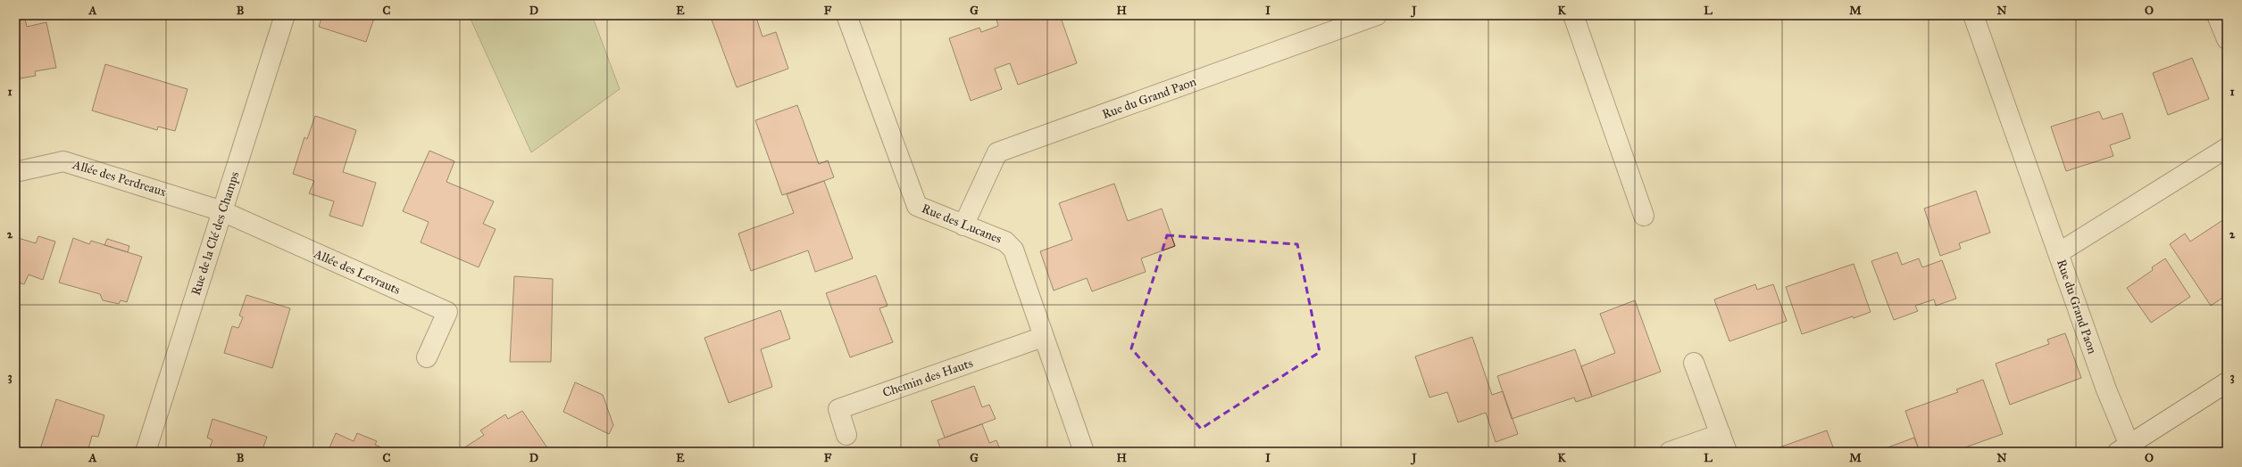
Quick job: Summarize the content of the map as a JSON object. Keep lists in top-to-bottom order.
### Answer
{
  "streets": {
    "street": [
      "Rue du Grand Paon",
      "Allée des Perdreaux",
      "Rue des Lucanes",
      "Rue de la Clé des Champs",
      "Allée des Levrauts",
      "Chemin des Hauts"
    ]
  },
  "crossings": [
    ["Rue du Grand Paon", "Rue des Lucanes"],
    ["Allée des Perdreaux", "Rue de la Clé des Champs"],
    ["Allée des Perdreaux", "Allée des Levrauts"],
    ["Rue des Lucanes", "Chemin des Hauts"],
    ["Rue de la Clé des Champs", "Allée des Levrauts"]
  ],
  "grid": {
    "columns": [
      "A",
      "B",
      "C",
      "D",
      "E",
      "F",
      "G",
      "H",
      "I",
      "J",
      "K",
      "L",
      "M",
      "N",
      "O"
    ],
    "rows": ["1", "2", "3"]
  }
}
